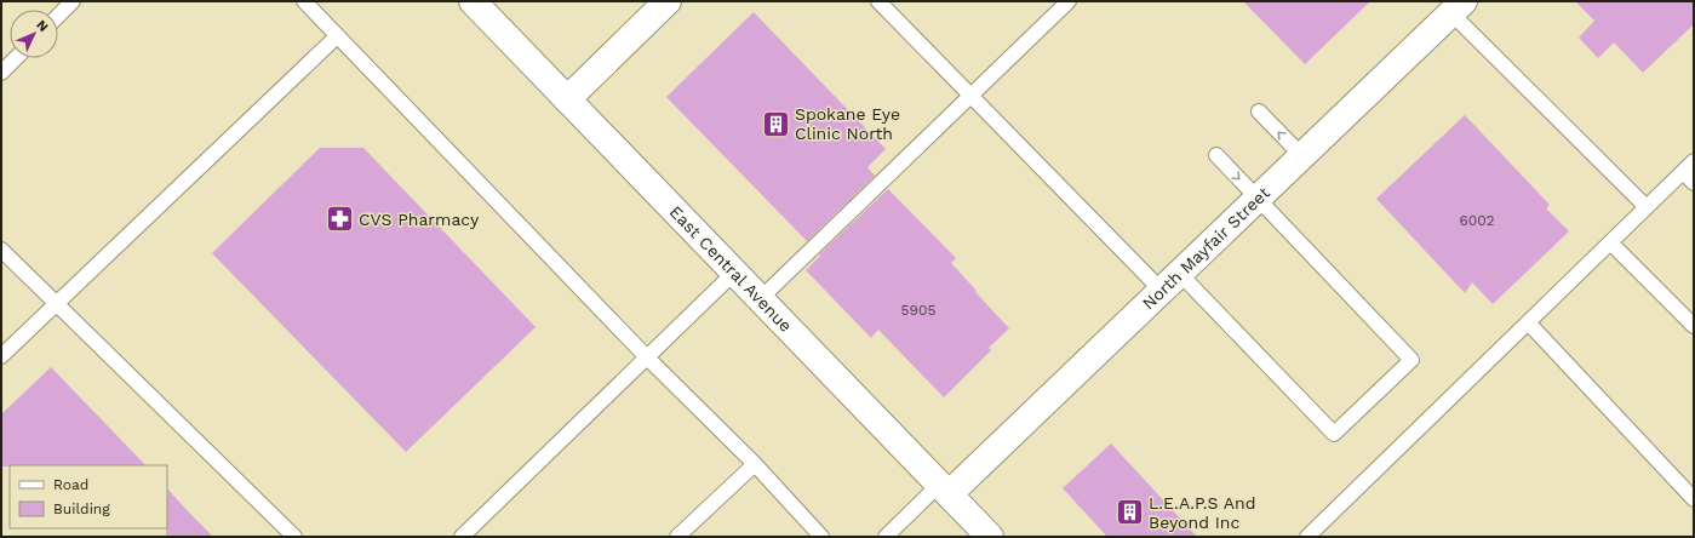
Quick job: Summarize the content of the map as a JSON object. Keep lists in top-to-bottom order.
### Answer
{
  "streets": {
    "street": ["North Mayfair Street", "East Central Avenue"]
  },
  "crossings": [
    ["North Mayfair Street", "East Central Avenue"]
  ],
  "places": {
    "building": ["Spokane Eye Clinic North", "L.E.A.P.S And Beyond Inc"],
    "pharmacy": ["CVS Pharmacy"]
  },
  "house_numbers": ["6002", "5905"],
  "legend": ["Road", "Building"],
  "north": "top right"
}
